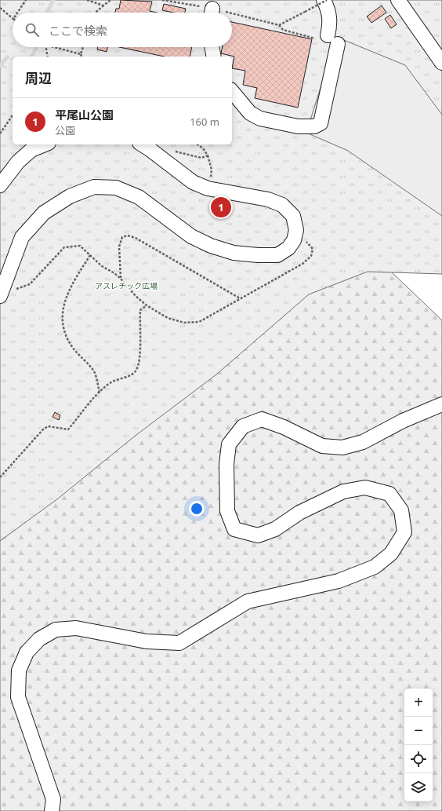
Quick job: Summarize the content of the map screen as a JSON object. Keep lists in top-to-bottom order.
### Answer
{
  "parks": ["アスレチック広場"],
  "page": {
    "search": "ここで検索",
    "heading": "周辺",
    "list": [
      {
        "mark": "1",
        "name": "平尾山公園",
        "note": "公園",
        "value": "160 m"
      }
    ],
    "pins": "1",
    "map_buttons": ["+", "−"]
  }
}
